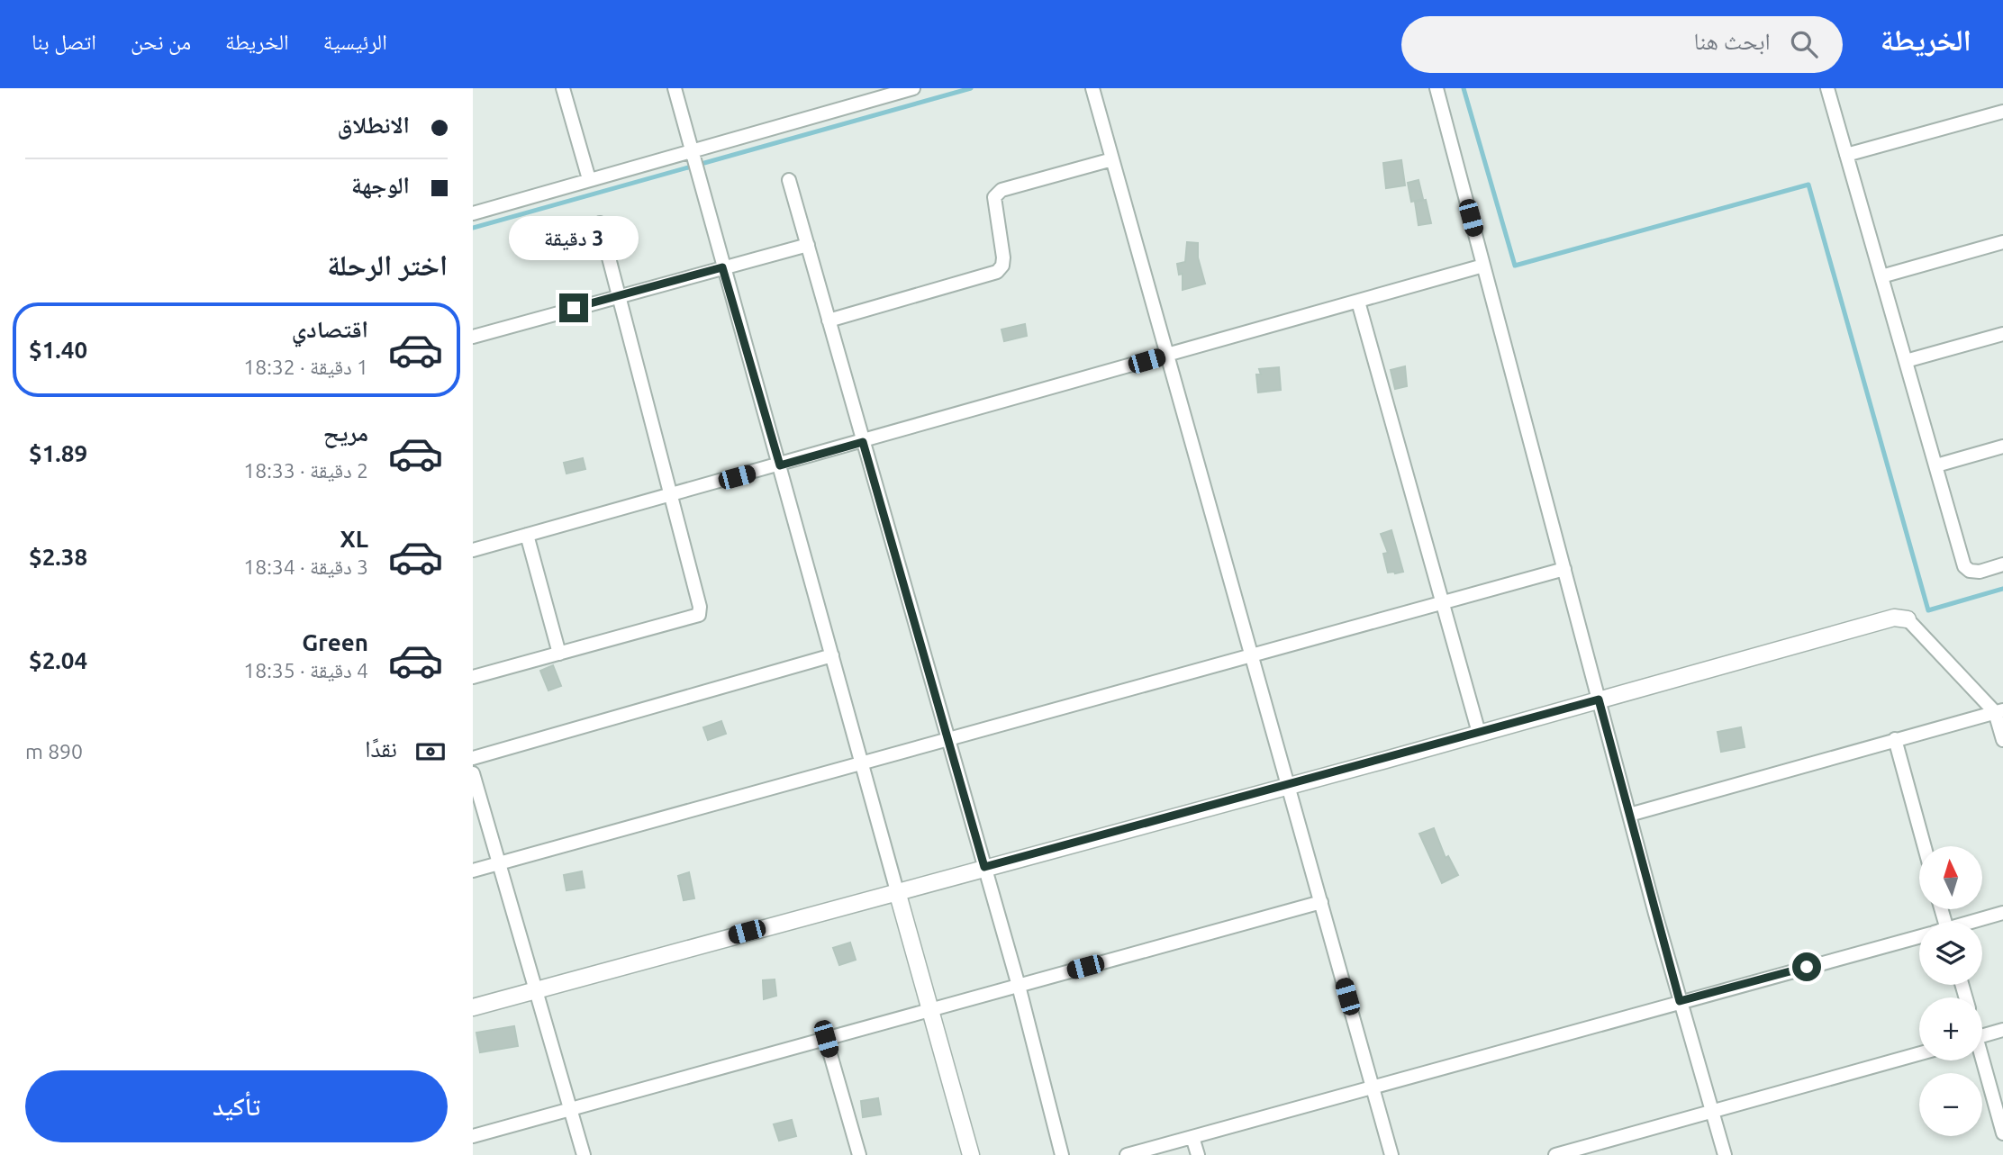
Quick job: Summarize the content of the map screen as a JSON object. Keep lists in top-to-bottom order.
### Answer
{
  "north": "top",
  "page": {
    "header": "الخريطة",
    "search": "ابحث هنا",
    "nav": [
      "الرئيسية",
      "الخريطة",
      "من نحن",
      "اتصل بنا"
    ],
    "banner": ["الانطلاق", "الوجهة"],
    "bubble": "3 دقيقة",
    "heading": "اختر الرحلة",
    "list": [
      {
        "name": "اقتصادي",
        "note": "1 دقيقة · 18:32",
        "value": "$1.40"
      },
      {
        "name": "مريح",
        "note": "2 دقيقة · 18:33",
        "value": "$1.89"
      },
      {
        "name": "XL",
        "note": "3 دقيقة · 18:34",
        "value": "$2.38"
      },
      {
        "name": "Green",
        "note": "4 دقيقة · 18:35",
        "value": "$2.04"
      }
    ],
    "pay": ["نقدًا", "890 m"],
    "map_buttons": ["+", "−"],
    "buttons": "تأكيد"
  }
}
